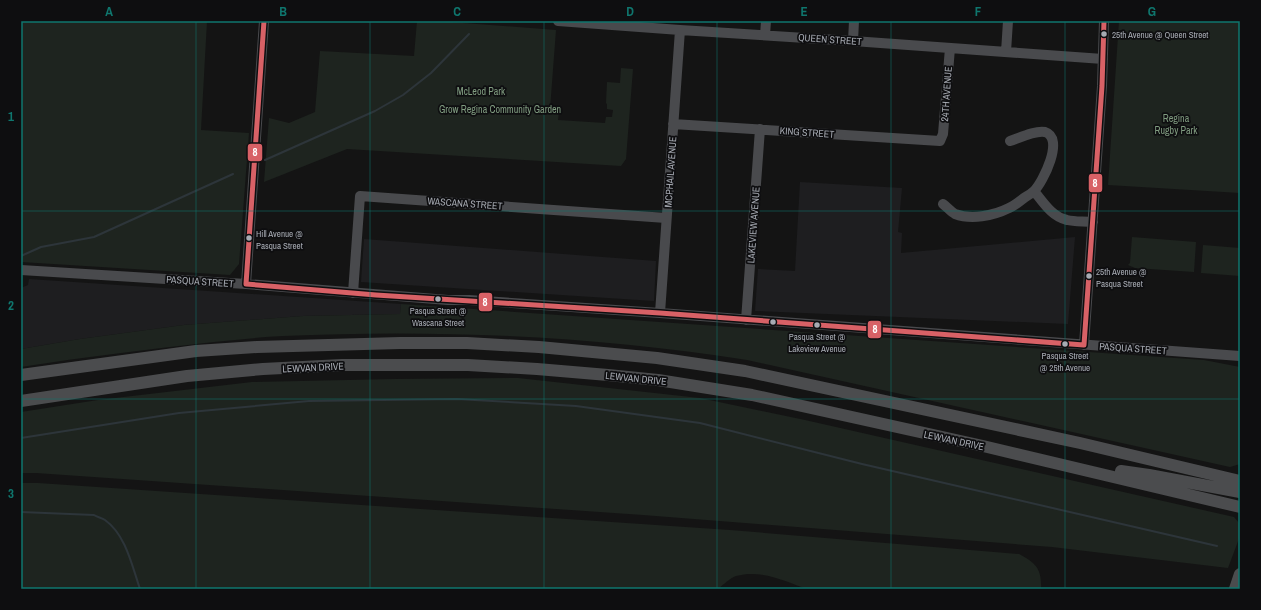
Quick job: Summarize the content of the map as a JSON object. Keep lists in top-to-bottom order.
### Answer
{
  "streets": {
    "main road": ["LEWVAN DRIVE"],
    "street": [
      "QUEEN STREET",
      "24TH AVENUE",
      "KING STREET",
      "MCPHAIL AVENUE",
      "WASCANA STREET",
      "LAKEVIEW AVENUE",
      "PASQUA STREET"
    ]
  },
  "crossings": [
    ["QUEEN STREET", "24TH AVENUE"],
    ["QUEEN STREET", "MCPHAIL AVENUE"],
    ["24TH AVENUE", "KING STREET"],
    ["KING STREET", "MCPHAIL AVENUE"],
    ["KING STREET", "LAKEVIEW AVENUE"],
    ["MCPHAIL AVENUE", "WASCANA STREET"],
    ["MCPHAIL AVENUE", "PASQUA STREET"],
    ["WASCANA STREET", "PASQUA STREET"],
    ["LAKEVIEW AVENUE", "PASQUA STREET"]
  ],
  "parks": ["McLeod Park", "Grow Regina Community Garden", "Regina Rugby Park"],
  "places": [
    "25th Avenue @ Queen Street",
    "Hill Avenue @ Pasqua Street",
    "25th Avenue @ Pasqua Street",
    "Pasqua Street @ Wascana Street",
    "Pasqua Street @ Lakeview Avenue",
    "Pasqua Street @ 25th Avenue"
  ],
  "lines": ["transit line 8"],
  "grid": {
    "columns": [
      "A",
      "B",
      "C",
      "D",
      "E",
      "F",
      "G"
    ],
    "rows": ["1", "2", "3"]
  }
}
